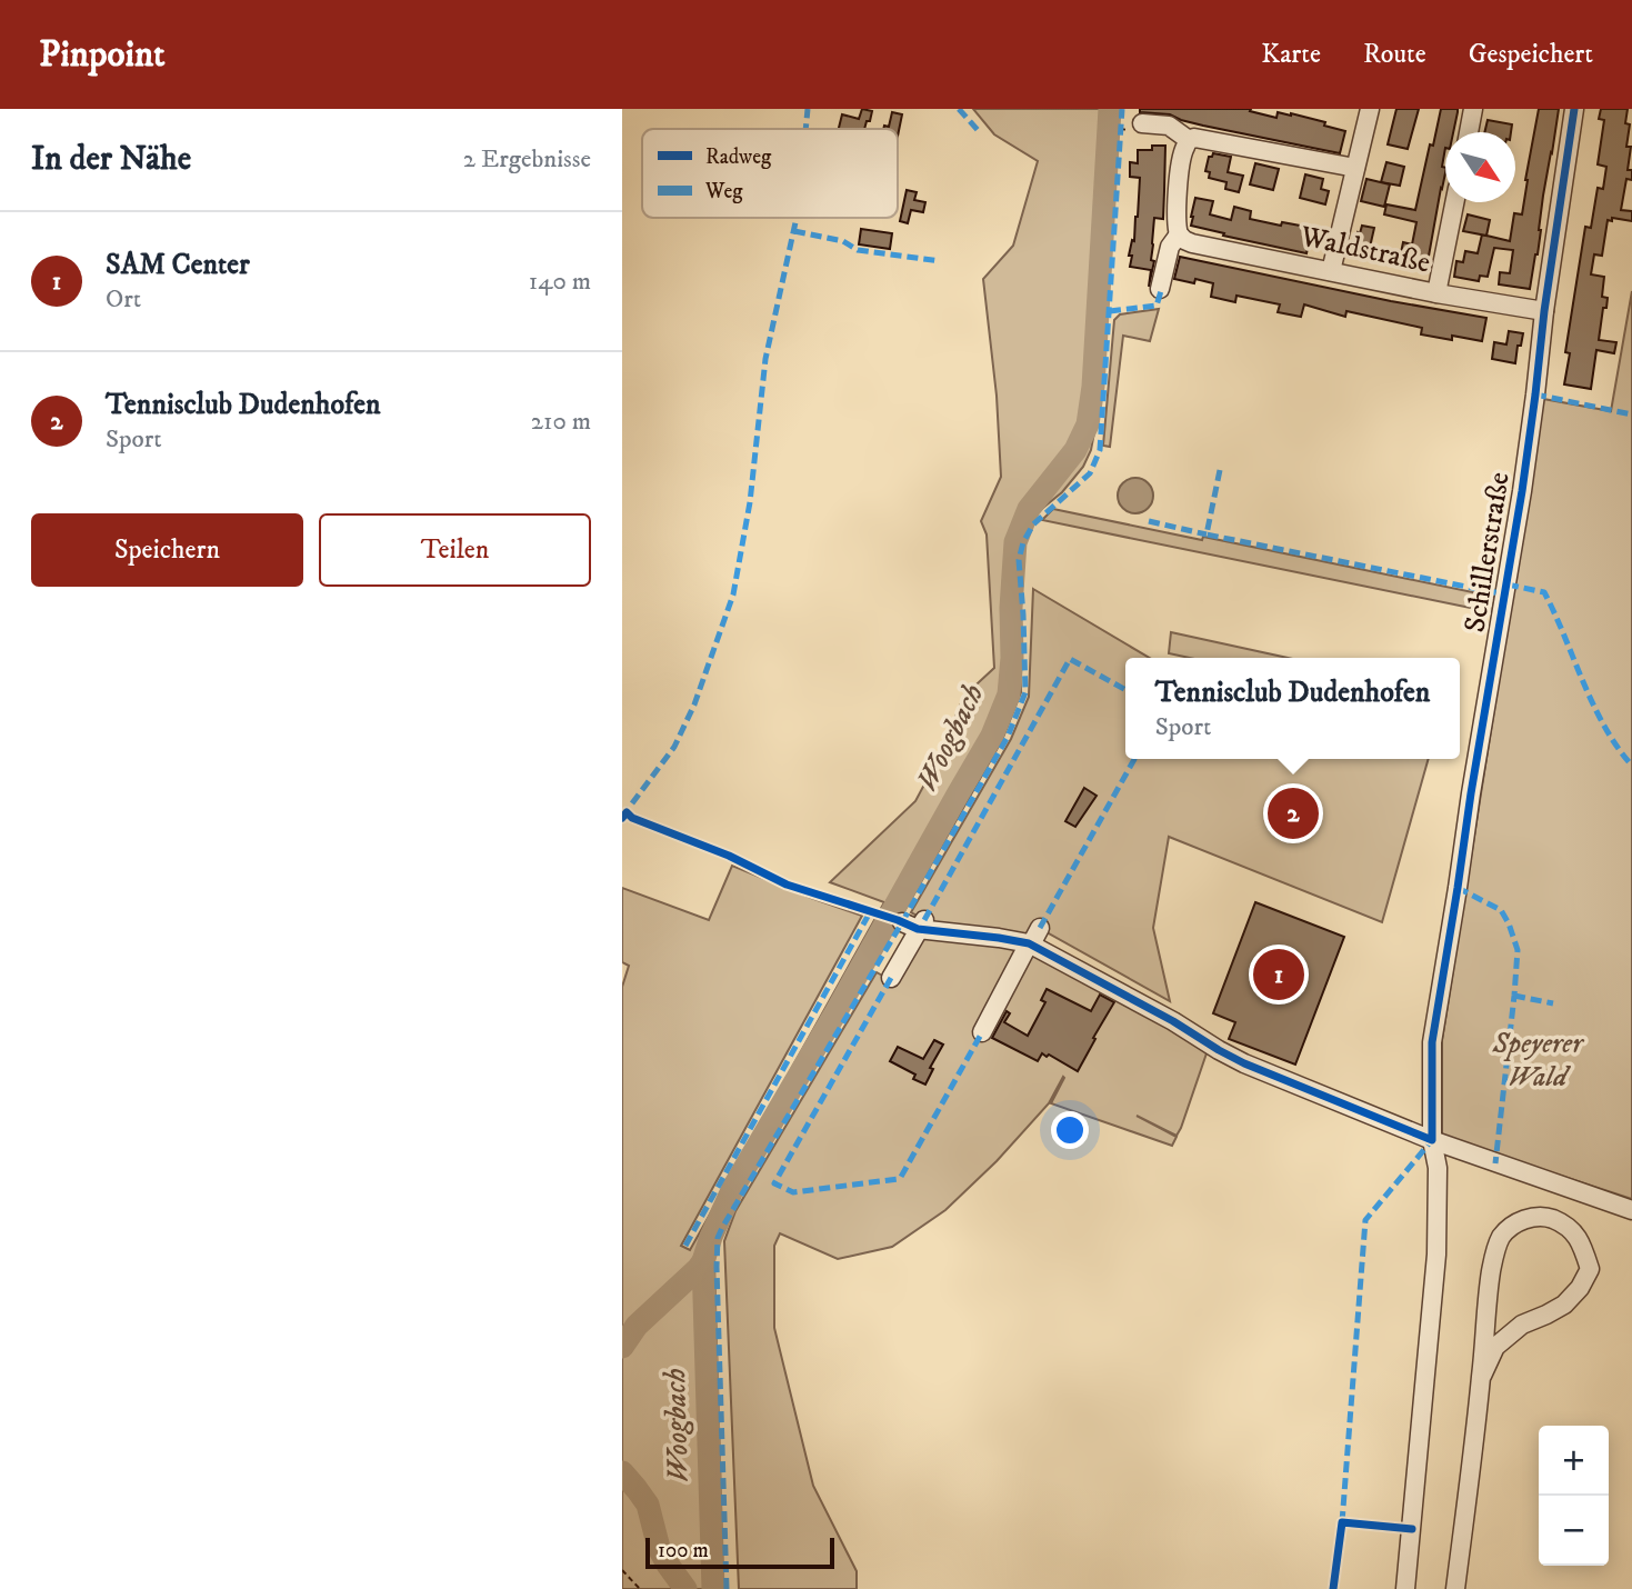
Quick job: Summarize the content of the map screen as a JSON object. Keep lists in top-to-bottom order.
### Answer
{
  "streets": {
    "street": ["Waldstraße", "Schillerstraße"]
  },
  "crossings": [
    ["Waldstraße", "Schillerstraße"]
  ],
  "water": ["Woogbach"],
  "parks": ["Speyerer Wald"],
  "legend": ["Radweg", "Weg"],
  "scale_bar": "100 m",
  "north": "bottom right",
  "page": {
    "header": "Pinpoint",
    "nav": ["Karte", "Route", "Gespeichert"],
    "heading": ["In der Nähe", "2 Ergebnisse"],
    "list": [
      {
        "mark": "1",
        "name": "SAM Center",
        "note": "Ort",
        "value": "140 m"
      },
      {
        "mark": "2",
        "name": "Tennisclub Dudenhofen",
        "note": "Sport",
        "value": "210 m"
      }
    ],
    "buttons": ["Speichern", "Teilen"],
    "popup": ["Tennisclub Dudenhofen", "Sport"],
    "pins": ["2", "1"],
    "map_buttons": ["+", "−"],
    "scale": "100 m"
  }
}
